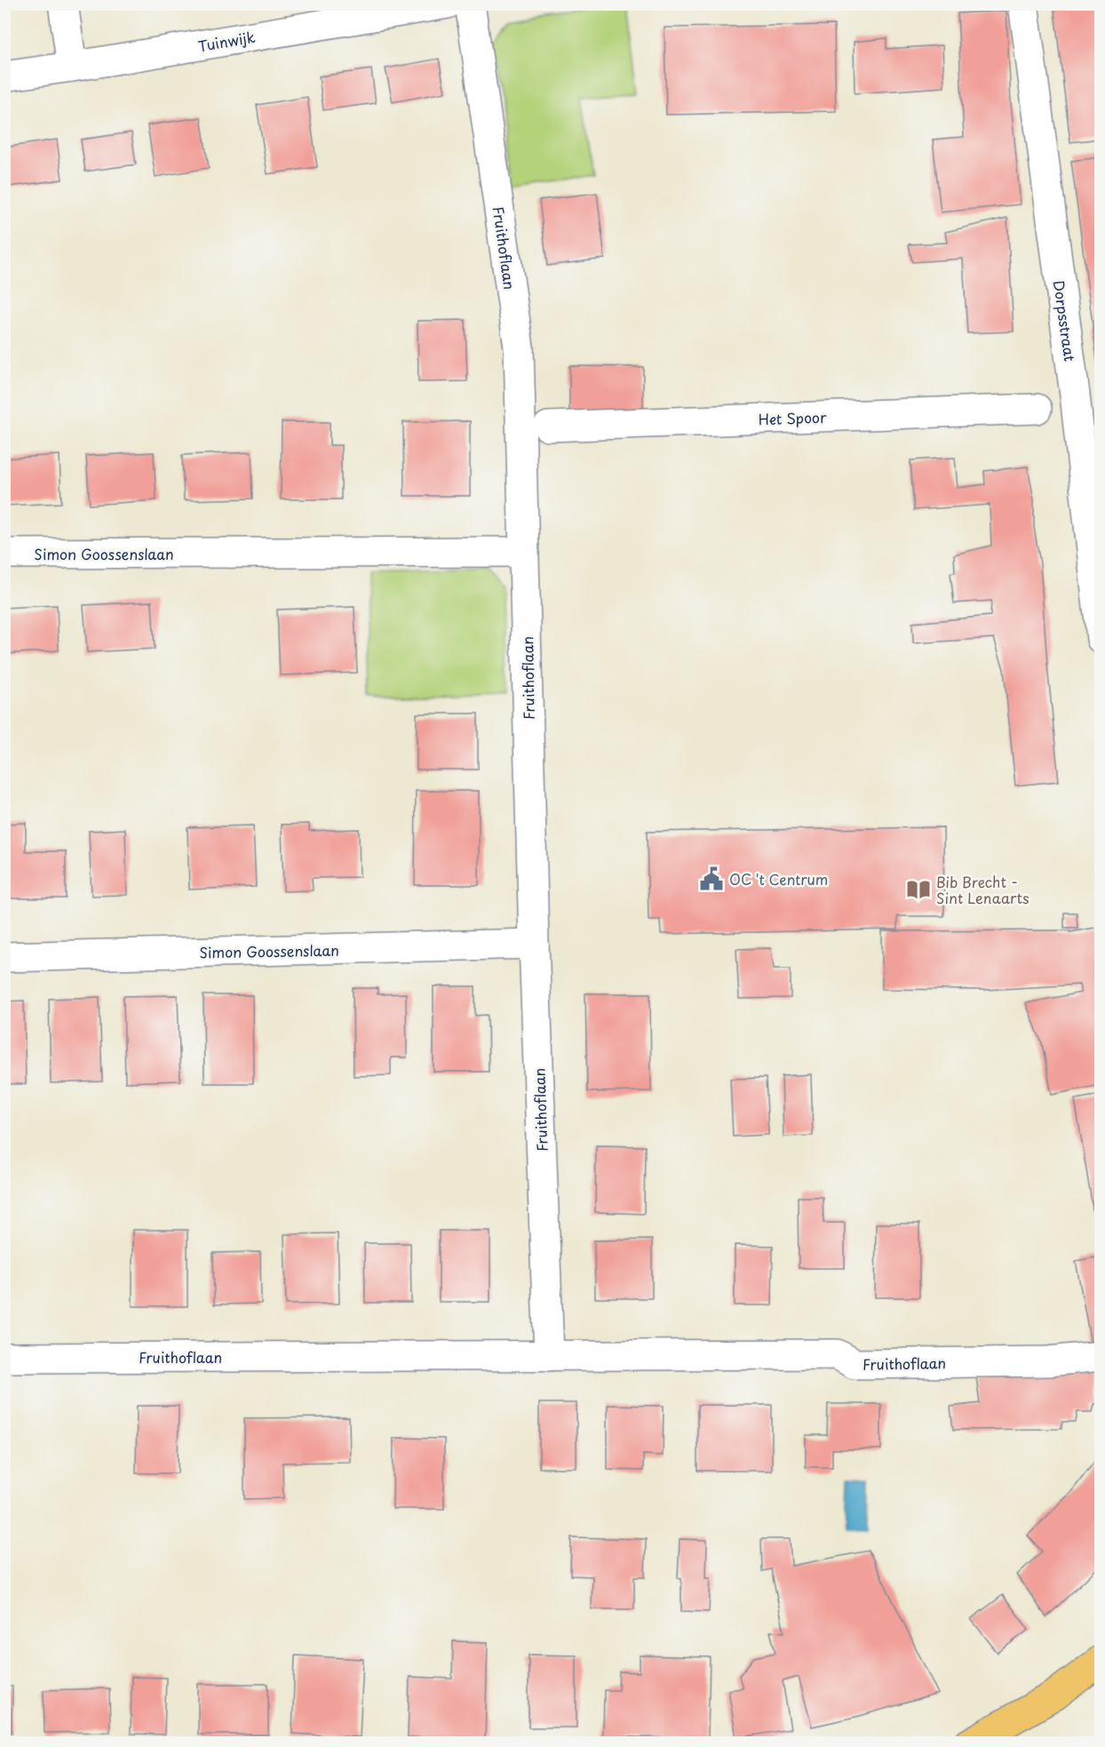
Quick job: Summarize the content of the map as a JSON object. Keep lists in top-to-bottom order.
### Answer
{
  "streets": {
    "street": [
      "Tuinwijk",
      "Fruithoflaan",
      "Dorpsstraat",
      "Het Spoor",
      "Simon Goossenslaan"
    ]
  },
  "crossings": [
    ["Fruithoflaan", "Simon Goossenslaan"]
  ],
  "places": {
    "public building": ["OC 't Centrum"],
    "library": ["Bib Brecht - Sint Lenaarts"]
  }
}
